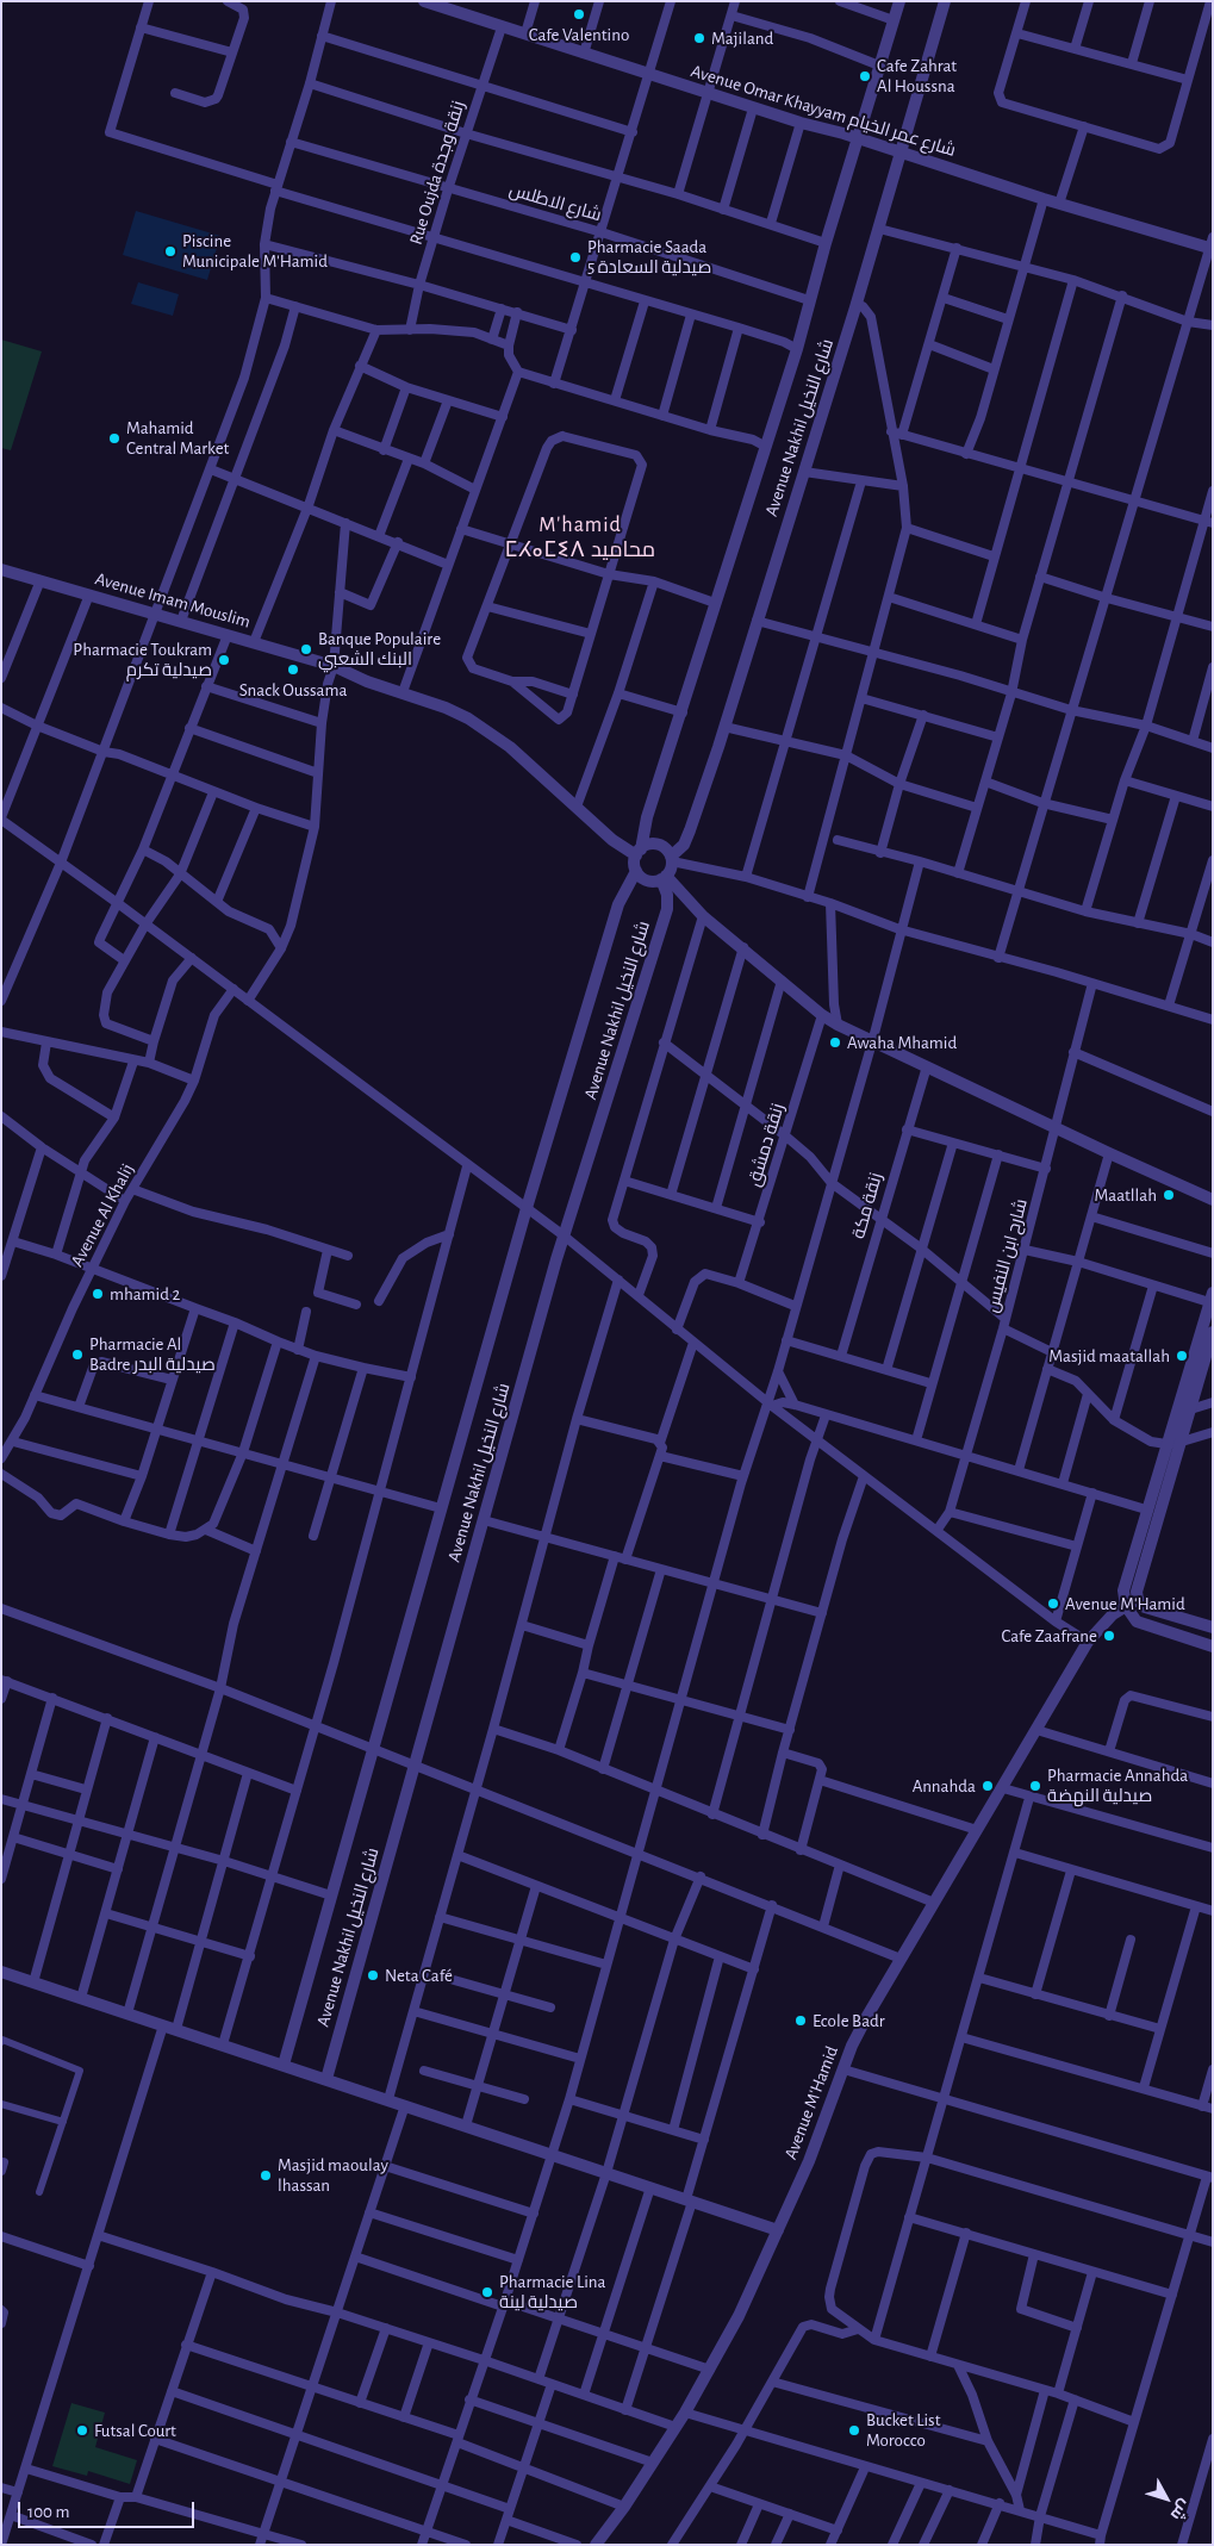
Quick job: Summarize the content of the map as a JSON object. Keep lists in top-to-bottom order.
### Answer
{
  "streets": {
    "street": [
      "Avenue Omar Khayyam شارع عمر الخيام",
      "Rue Oujda زنقة وجدة",
      "شارع الاطلس",
      "Avenue Nakhil شارع النخيل",
      "Avenue Imam Mouslim",
      "زنقة دمشق",
      "زنقة مكة",
      "Avenue Al Khalij",
      "شارح ابن النفيس",
      "Avenue M'Hamid"
    ]
  },
  "crossings": [
    ["Avenue Omar Khayyam شارع عمر الخيام", "Rue Oujda زنقة وجدة"],
    ["Avenue Omar Khayyam شارع عمر الخيام", "Avenue Nakhil شارع النخيل"],
    ["Rue Oujda زنقة وجدة", "شارع الاطلس"],
    ["شارع الاطلس", "Avenue Nakhil شارع النخيل"],
    ["Avenue Nakhil شارع النخيل", "Avenue Imam Mouslim"]
  ],
  "districts": ["M'hamid ⵎⵃⴰⵎⵉⴷ محاميد"],
  "places": [
    "Cafe Valentino",
    "Majiland",
    "Cafe Zahrat Al Houssna",
    "Piscine Municipale M'Hamid",
    "Pharmacie Saada 5 صيدلية السعادة",
    "Mahamid Central Market",
    "Banque Populaire البنك الشعبي",
    "Pharmacie Toukram صيدلية تكرم",
    "Snack Oussama",
    "Awaha Mhamid",
    "Maatllah",
    "mhamid 2",
    "Pharmacie Al Badre صيدلية البدر",
    "Masjid maatallah",
    "Avenue M'Hamid",
    "Cafe Zaafrane",
    "Annahda",
    "Pharmacie Annahda صيدلية النهضة",
    "Neta Café",
    "Ecole Badr",
    "Masjid maoulay lhassan",
    "Pharmacie Lina صيدلية لينة",
    "Futsal Court",
    "Bucket List Morocco"
  ],
  "scale_bar": "100 m",
  "north": "bottom right"
}
